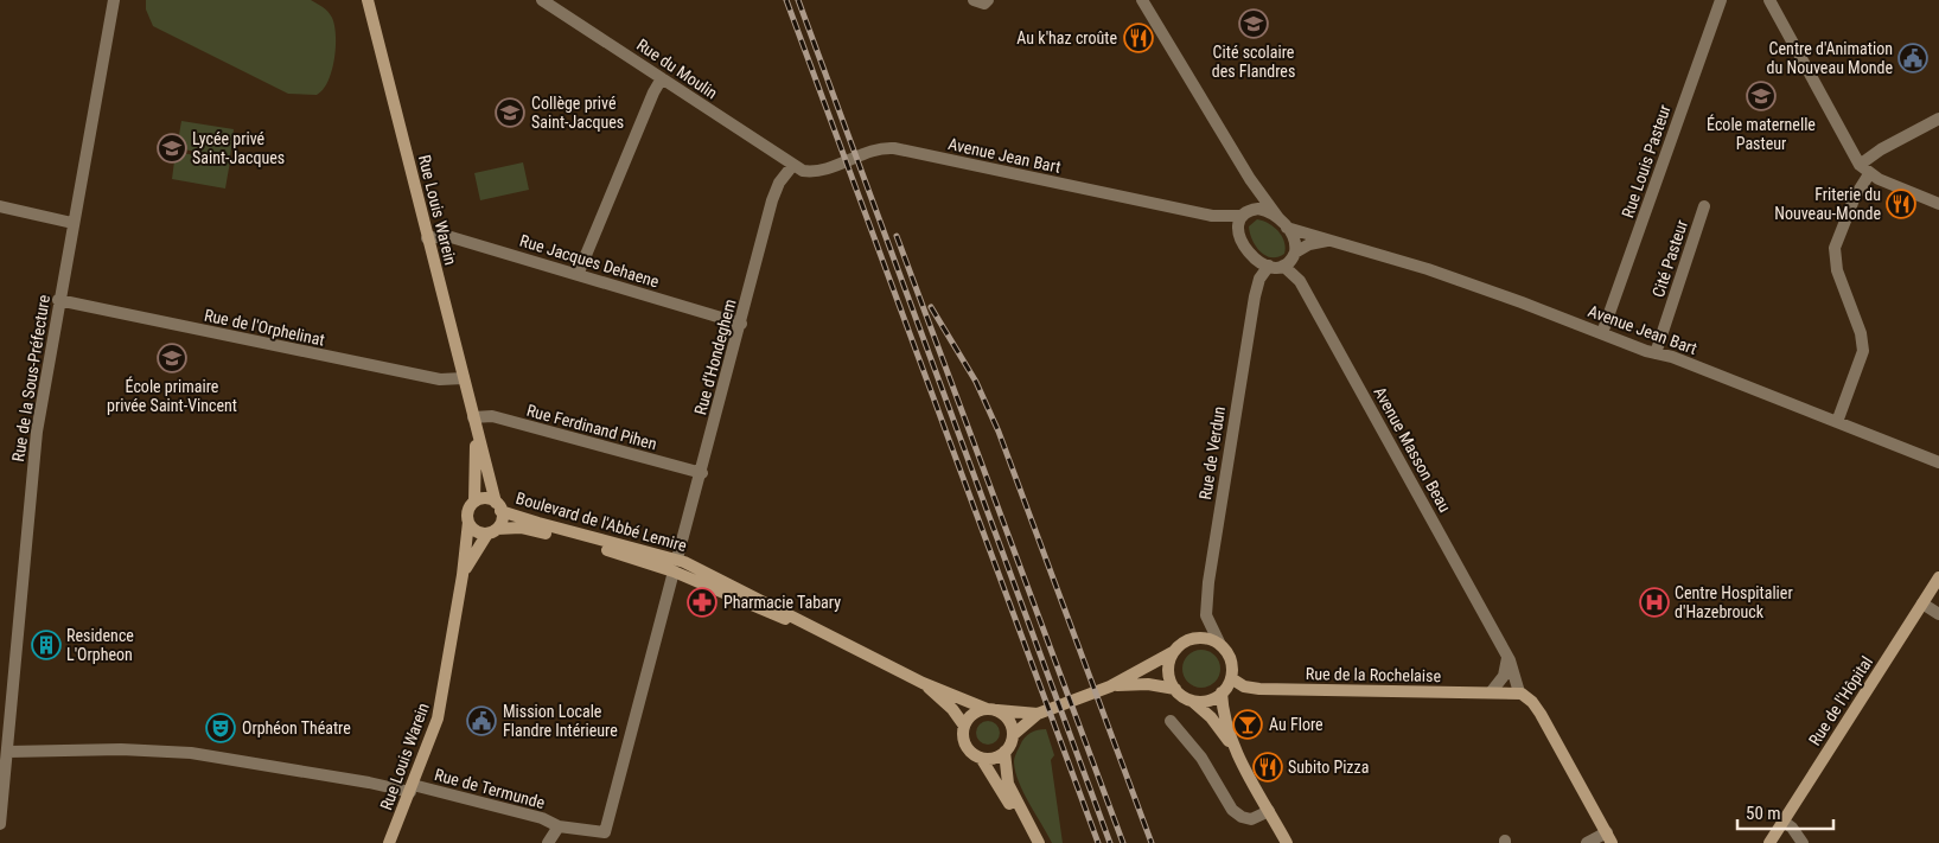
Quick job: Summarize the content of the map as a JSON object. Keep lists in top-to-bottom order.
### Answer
{
  "streets": {
    "main road": [
      "Rue Louis Warein",
      "Avenue Masson Beau",
      "Boulevard de l'Abbé Lemire",
      "Rue de la Rochelaise",
      "Rue de l'Hôpital"
    ],
    "street": [
      "Rue du Moulin",
      "Avenue Jean Bart",
      "Rue Louis Pasteur",
      "Cité Pasteur",
      "Rue Jacques Dehaene",
      "Rue de l'Orphelinat",
      "Rue d'Hondeghem",
      "Rue de la Sous-Préfecture",
      "Rue Ferdinand Pihen",
      "Rue de Verdun",
      "Rue de Termunde"
    ]
  },
  "crossings": [
    ["Rue du Moulin", "Avenue Jean Bart"],
    ["Rue du Moulin", "Rue d'Hondeghem"],
    ["Avenue Jean Bart", "Rue Louis Pasteur"],
    ["Avenue Jean Bart", "Cité Pasteur"],
    ["Avenue Jean Bart", "Rue d'Hondeghem"],
    ["Avenue Jean Bart", "Avenue Masson Beau"],
    ["Avenue Jean Bart", "Rue de Verdun"],
    ["Rue Louis Warein", "Rue Jacques Dehaene"],
    ["Rue Louis Warein", "Rue de l'Orphelinat"],
    ["Rue Louis Warein", "Rue Ferdinand Pihen"],
    ["Rue Louis Warein", "Boulevard de l'Abbé Lemire"],
    ["Rue Louis Warein", "Rue de Termunde"],
    ["Rue Jacques Dehaene", "Rue d'Hondeghem"],
    ["Rue de l'Orphelinat", "Rue de la Sous-Préfecture"],
    ["Rue d'Hondeghem", "Rue Ferdinand Pihen"],
    ["Rue d'Hondeghem", "Boulevard de l'Abbé Lemire"],
    ["Rue de la Sous-Préfecture", "Rue de Termunde"],
    ["Avenue Masson Beau", "Rue de Verdun"],
    ["Avenue Masson Beau", "Rue de la Rochelaise"],
    ["Rue de Verdun", "Boulevard de l'Abbé Lemire"],
    ["Rue de Verdun", "Rue de la Rochelaise"],
    ["Boulevard de l'Abbé Lemire", "Rue de la Rochelaise"]
  ],
  "places": {
    "school or university": [
      "Cité scolaire des Flandres",
      "École maternelle Pasteur",
      "Collège privé Saint-Jacques",
      "Lycée privé Saint-Jacques",
      "École primaire privée Saint-Vincent"
    ],
    "restaurant": ["Au k'haz croûte", "Friterie du Nouveau-Monde", "Subito Pizza"],
    "public building": ["Centre d'Animation du Nouveau Monde", "Mission Locale Flandre Intérieure"],
    "pharmacy": ["Pharmacie Tabary"],
    "hospital": ["Centre Hospitalier d'Hazebrouck"],
    "building": ["Residence L'Orpheon"],
    "bar": ["Au Flore"],
    "theatre": ["Orphéon Théatre"]
  },
  "scale_bar": "50 m"
}
